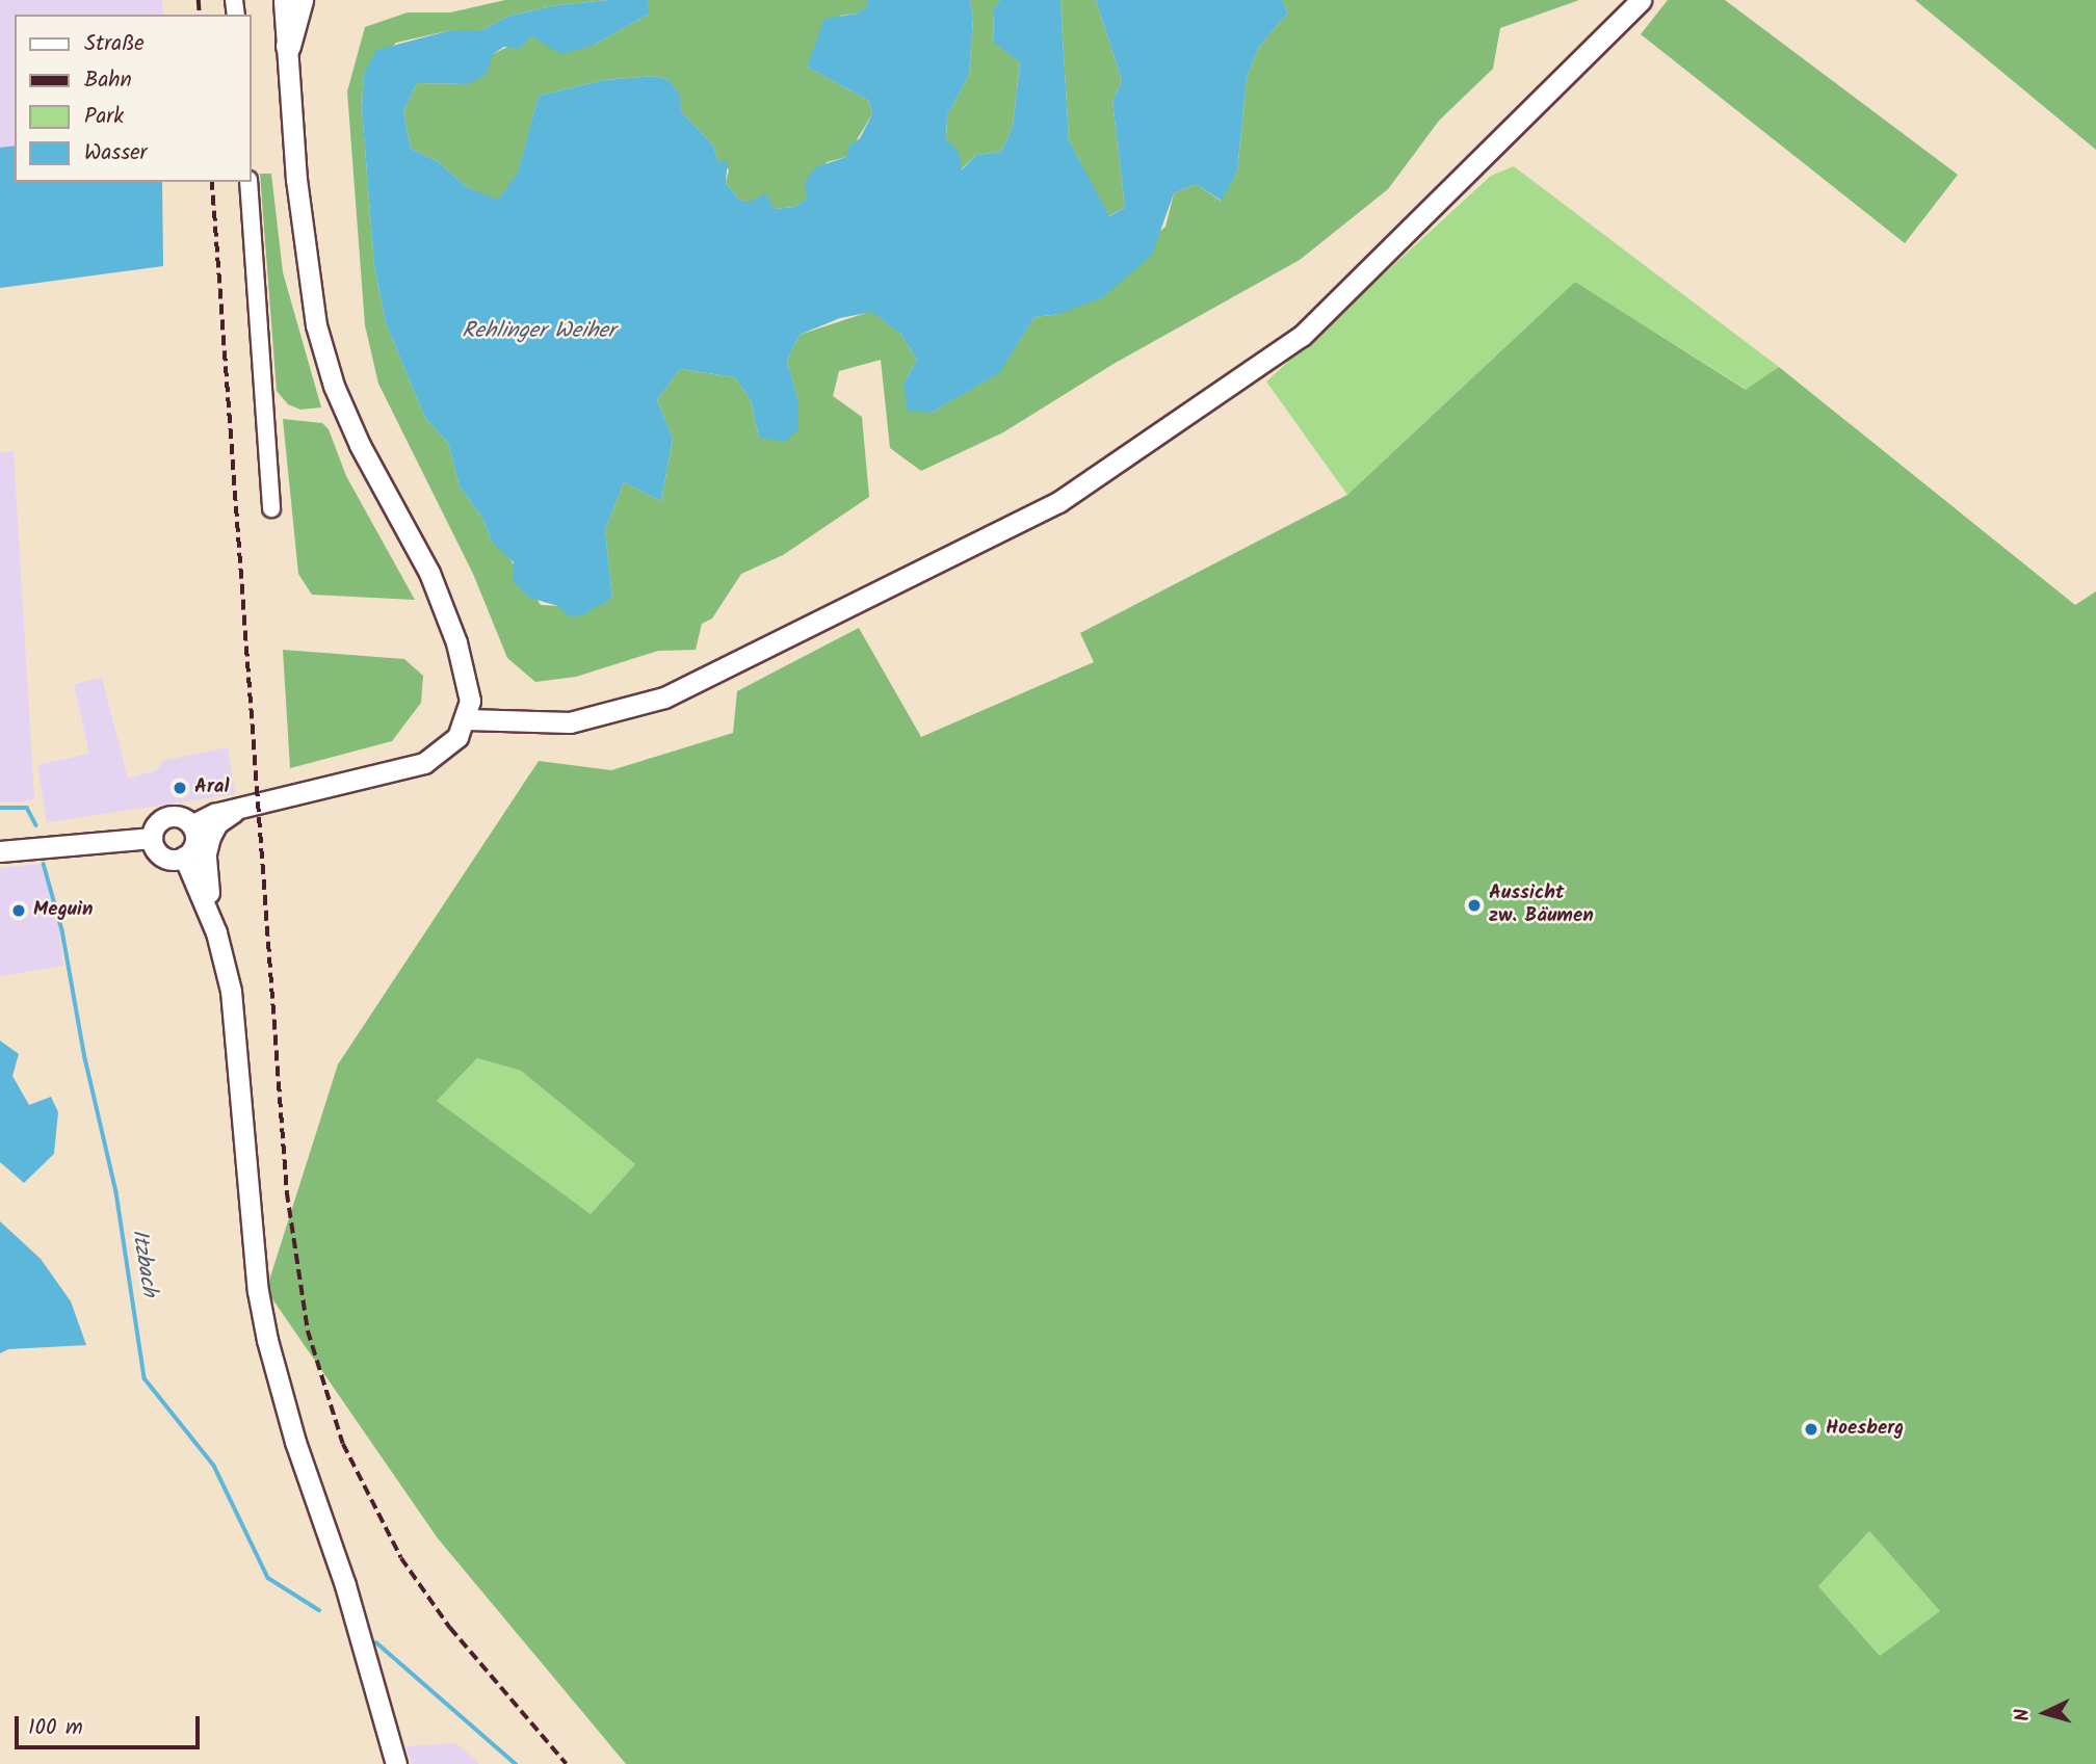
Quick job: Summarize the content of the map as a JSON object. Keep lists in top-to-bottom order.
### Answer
{
  "water": ["Rehlinger Weiher", "Itzbach"],
  "places": [
    "Aral",
    "Aussicht zw. Bäumen",
    "Meguin",
    "Hoesberg"
  ],
  "legend": [
    "Straße",
    "Bahn",
    "Park",
    "Wasser"
  ],
  "scale_bar": "100 m",
  "north": "left"
}
